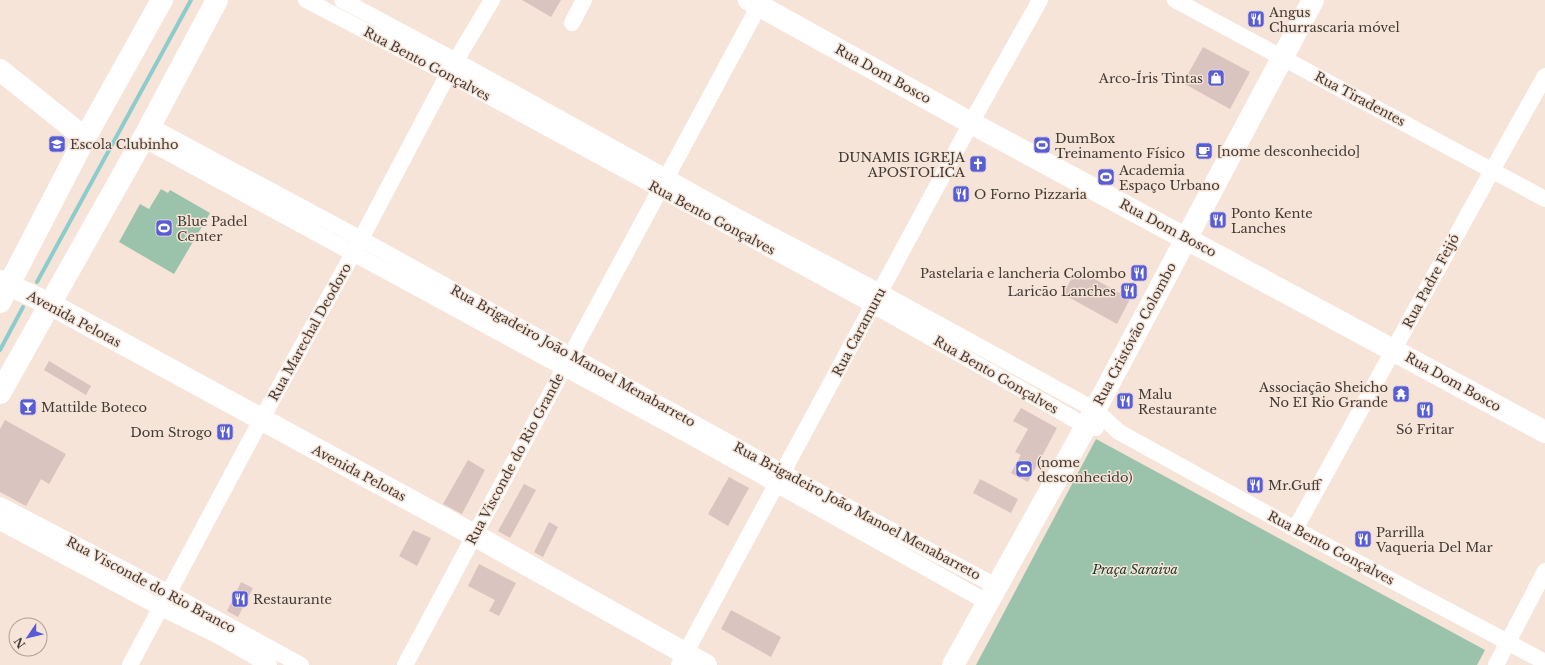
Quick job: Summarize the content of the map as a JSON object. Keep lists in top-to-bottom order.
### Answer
{
  "streets": {
    "street": [
      "Rua Bento Gonçalves",
      "Rua Dom Bosco",
      "Rua Tiradentes",
      "Rua Padre Feijó",
      "Avenida Pelotas",
      "Rua Marechal Deodoro",
      "Rua Caramuru",
      "Rua Cristóvão Colombo",
      "Rua Brigadeiro João Manoel Menabarreto",
      "Rua Visconde do Rio Grande",
      "Rua Visconde do Rio Branco"
    ]
  },
  "crossings": [
    ["Rua Bento Gonçalves", "Rua Padre Feijó"],
    ["Rua Bento Gonçalves", "Rua Marechal Deodoro"],
    ["Rua Bento Gonçalves", "Rua Caramuru"],
    ["Rua Bento Gonçalves", "Rua Cristóvão Colombo"],
    ["Rua Bento Gonçalves", "Rua Visconde do Rio Grande"],
    ["Rua Dom Bosco", "Rua Padre Feijó"],
    ["Rua Dom Bosco", "Rua Caramuru"],
    ["Rua Dom Bosco", "Rua Cristóvão Colombo"],
    ["Rua Dom Bosco", "Rua Visconde do Rio Grande"],
    ["Rua Tiradentes", "Rua Padre Feijó"],
    ["Rua Tiradentes", "Rua Cristóvão Colombo"],
    ["Avenida Pelotas", "Rua Marechal Deodoro"],
    ["Avenida Pelotas", "Rua Caramuru"],
    ["Avenida Pelotas", "Rua Visconde do Rio Grande"],
    ["Rua Marechal Deodoro", "Rua Brigadeiro João Manoel Menabarreto"],
    ["Rua Marechal Deodoro", "Rua Visconde do Rio Branco"],
    ["Rua Caramuru", "Rua Brigadeiro João Manoel Menabarreto"],
    ["Rua Cristóvão Colombo", "Rua Brigadeiro João Manoel Menabarreto"],
    ["Rua Brigadeiro João Manoel Menabarreto", "Rua Visconde do Rio Grande"]
  ],
  "parks": ["Praça Saraiva"],
  "places": {
    "restaurant": [
      "Angus Churrascaria móvel",
      "O Forno Pizzaria",
      "Ponto Kente Lanches",
      "Pastelaria e lancheria Colombo",
      "Laricão Lanches",
      "Malu Restaurante",
      "Só Fritar",
      "Dom Strogo",
      "Mr.Guff",
      "Parrilla Vaqueria Del Mar",
      "Restaurante"
    ],
    "shop": ["Arco-Íris Tintas"],
    "school or university": ["Escola Clubinho"],
    "sports": [
      "DumBox Treinamento Físico",
      "Academia Espaço Urbano",
      "Blue Padel Center",
      "(nome desconhecido)"
    ],
    "cafe": ["[nome desconhecido]"],
    "church": ["DUNAMIS IGREJA APOSTOLICA"],
    "temple": ["Associação Sheicho No EI Rio Grande"],
    "bar": ["Mattilde Boteco"]
  },
  "north": "bottom left"
}
